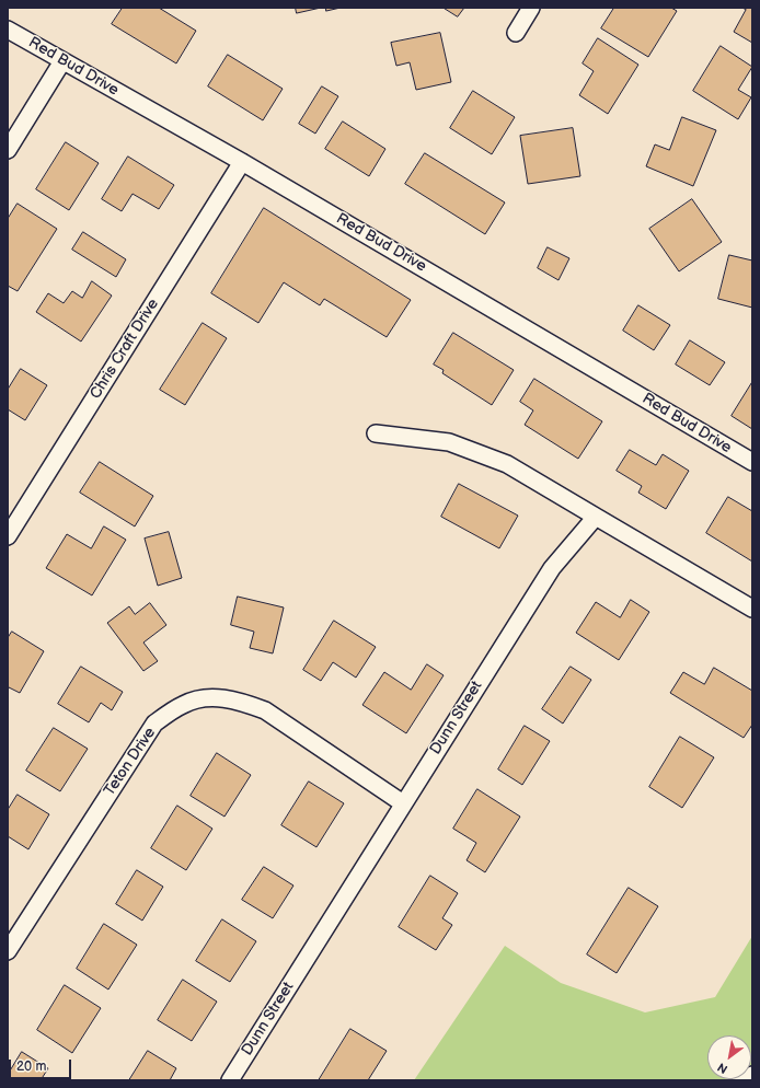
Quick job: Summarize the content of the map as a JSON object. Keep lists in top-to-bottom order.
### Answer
{
  "streets": {
    "street": [
      "Red Bud Drive",
      "Chris Craft Drive",
      "Dunn Street",
      "Teton Drive"
    ]
  },
  "crossings": [
    ["Red Bud Drive", "Chris Craft Drive"],
    ["Dunn Street", "Teton Drive"]
  ],
  "scale_bar": "20 m",
  "north": "bottom left"
}
